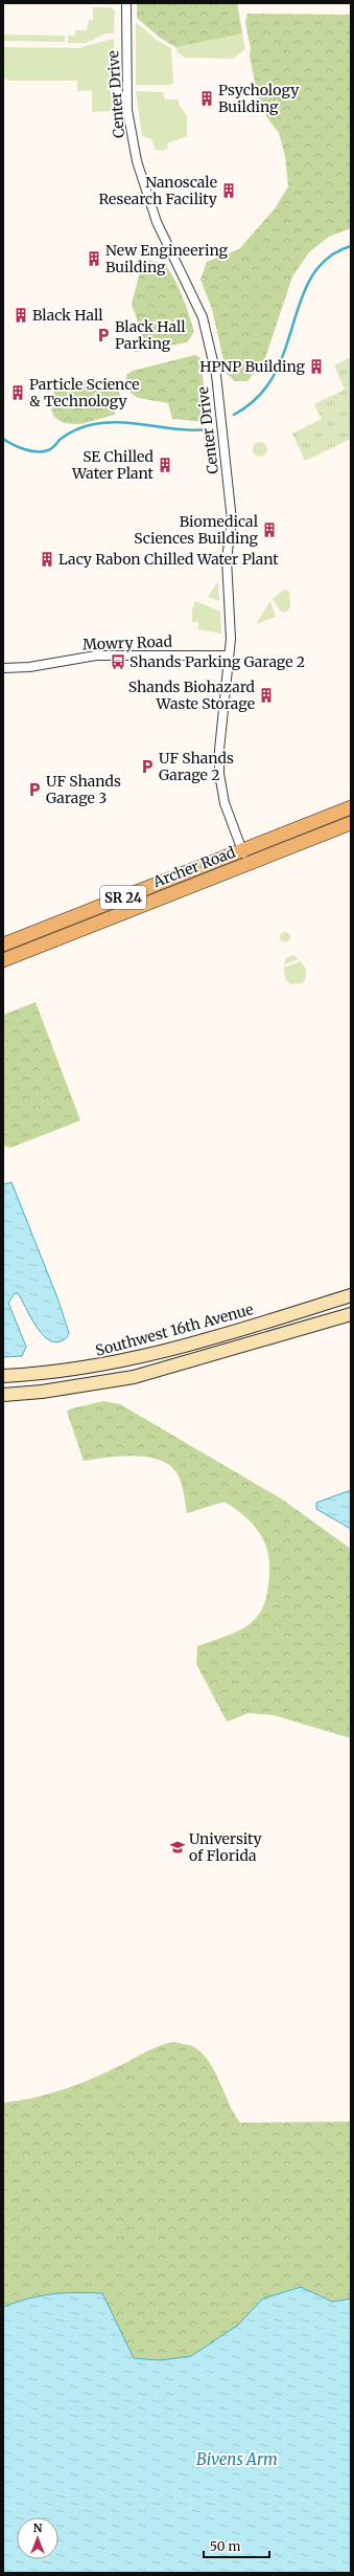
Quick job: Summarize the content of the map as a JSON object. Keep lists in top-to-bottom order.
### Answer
{
  "streets": {
    "main road": ["Archer Road", "SR 24", "Southwest 16th Avenue"],
    "street": ["Center Drive", "Mowry Road"]
  },
  "crossings": [
    ["Center Drive", "Mowry Road"],
    ["Center Drive", "Archer Road"]
  ],
  "water": ["Bivens Arm"],
  "places": {
    "building": [
      "Psychology Building",
      "Nanoscale Research Facility",
      "New Engineering Building",
      "Black Hall",
      "HPNP Building",
      "Particle Science & Technology",
      "SE Chilled Water Plant",
      "Biomedical Sciences Building",
      "Lacy Rabon Chilled Water Plant",
      "Shands Biohazard Waste Storage"
    ],
    "parking": ["Black Hall Parking", "UF Shands Garage 2", "UF Shands Garage 3"],
    "bus stop": ["Shands Parking Garage 2"],
    "school or university": ["University of Florida"]
  },
  "scale_bar": "50 m",
  "north": "top"
}
